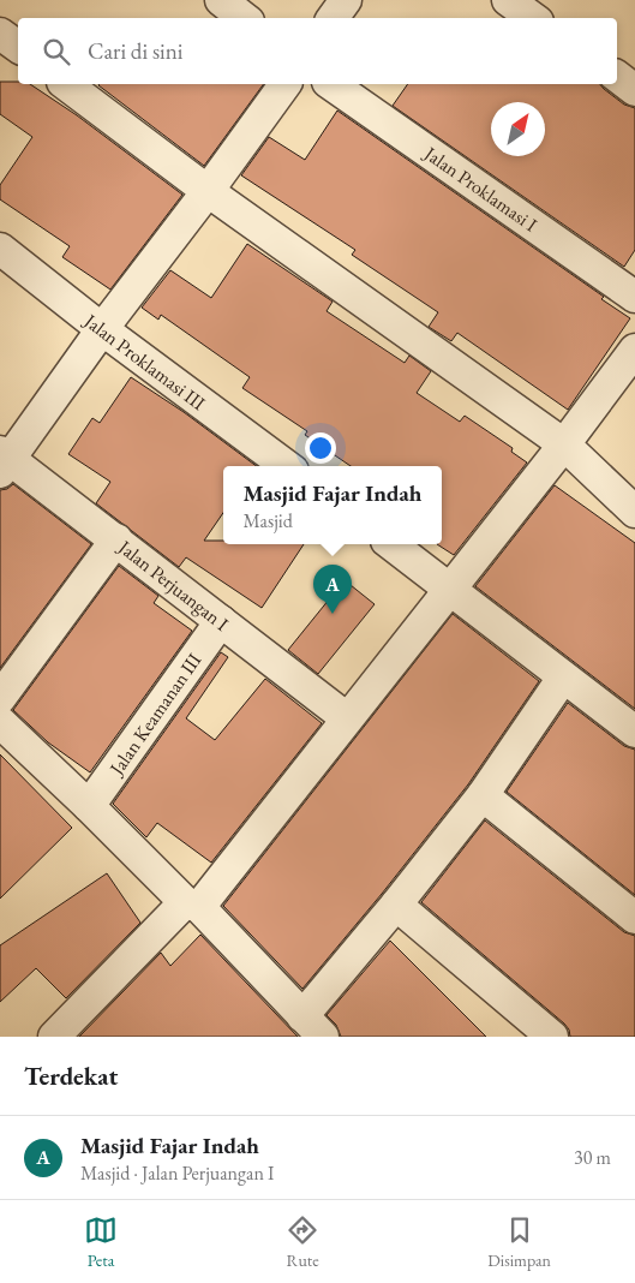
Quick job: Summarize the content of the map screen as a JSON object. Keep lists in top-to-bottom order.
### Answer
{
  "streets": {
    "street": [
      "Jalan Proklamasi I",
      "Jalan Proklamasi III",
      "Jalan Perjuangan I",
      "Jalan Keamanan III"
    ]
  },
  "crossings": [
    ["Jalan Perjuangan I", "Jalan Keamanan III"]
  ],
  "north": "top right",
  "page": {
    "search": "Cari di sini",
    "popup": ["Masjid Fajar Indah", "Masjid"],
    "pins": "A",
    "heading": "Terdekat",
    "list": [
      {
        "mark": "A",
        "name": "Masjid Fajar Indah",
        "note": "Masjid · Jalan Perjuangan I",
        "value": "30 m"
      }
    ],
    "nav": ["Peta", "Rute", "Disimpan"]
  }
}
